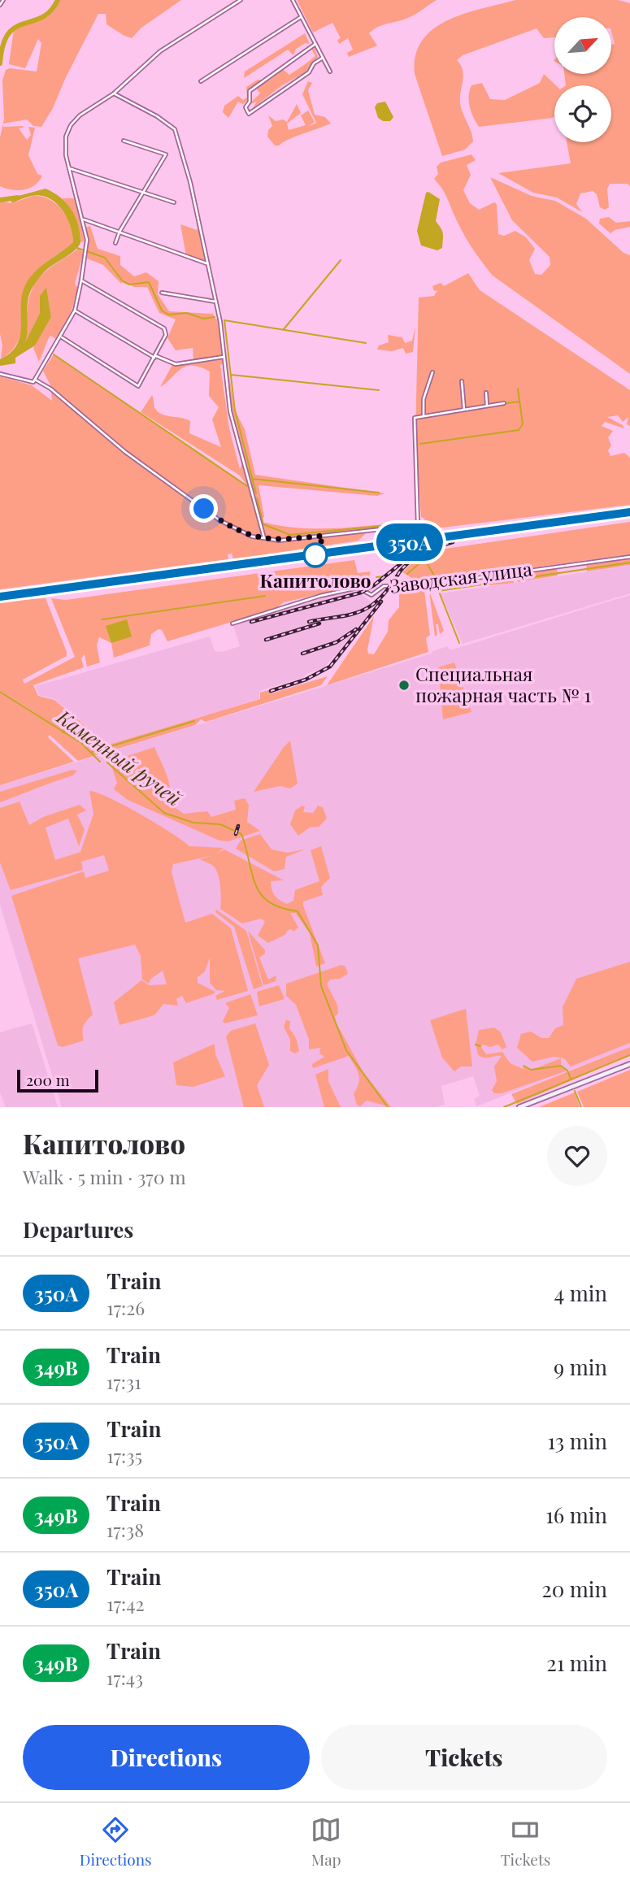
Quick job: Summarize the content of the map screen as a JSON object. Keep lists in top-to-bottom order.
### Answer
{
  "streets": {
    "street": ["Заводская улица"]
  },
  "water": ["Каменный ручей"],
  "places": ["Капитолово", "Специальная пожарная часть № 1"],
  "scale_bar": "200 m",
  "north": "top right",
  "page": {
    "on_map": "350А",
    "scale": "200 m",
    "heading": [
      ["Капитолово", "Walk · 5 min · 370 m"],
      "Departures"
    ],
    "list": [
      {
        "mark": "350А",
        "name": "Train",
        "note": "17:26",
        "value": "4 min"
      },
      {
        "mark": "349В",
        "name": "Train",
        "note": "17:31",
        "value": "9 min"
      },
      {
        "mark": "350А",
        "name": "Train",
        "note": "17:35",
        "value": "13 min"
      },
      {
        "mark": "349В",
        "name": "Train",
        "note": "17:38",
        "value": "16 min"
      },
      {
        "mark": "350А",
        "name": "Train",
        "note": "17:42",
        "value": "20 min"
      },
      {
        "mark": "349В",
        "name": "Train",
        "note": "17:43",
        "value": "21 min"
      }
    ],
    "buttons": ["Directions", "Tickets"],
    "tabs": ["Directions", "Map", "Tickets"]
  }
}
